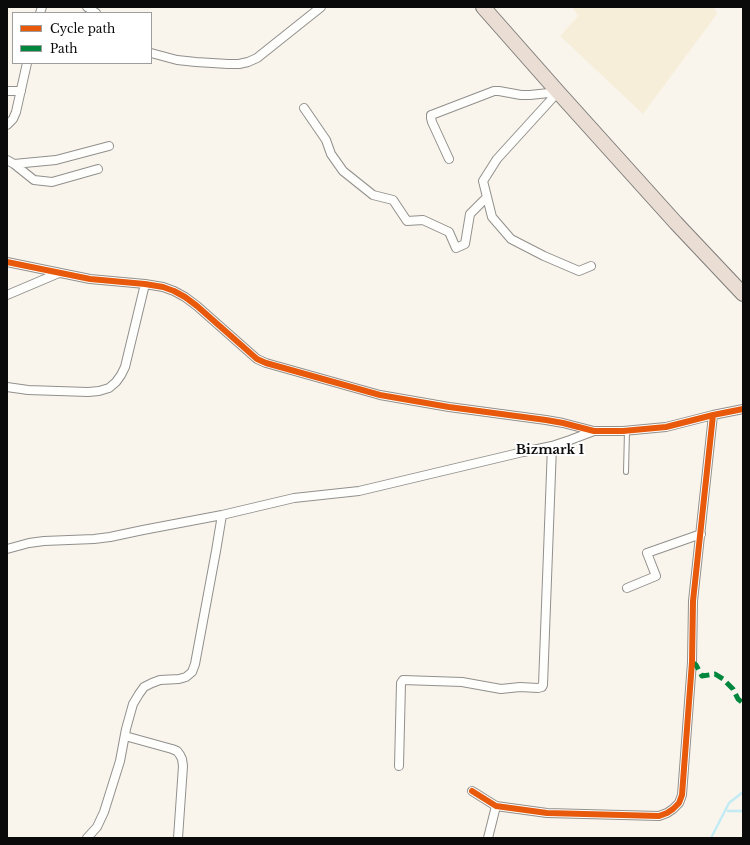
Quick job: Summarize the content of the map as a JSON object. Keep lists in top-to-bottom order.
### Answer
{
  "districts": ["Bizmark 1"],
  "legend": ["Cycle path", "Path"]
}
